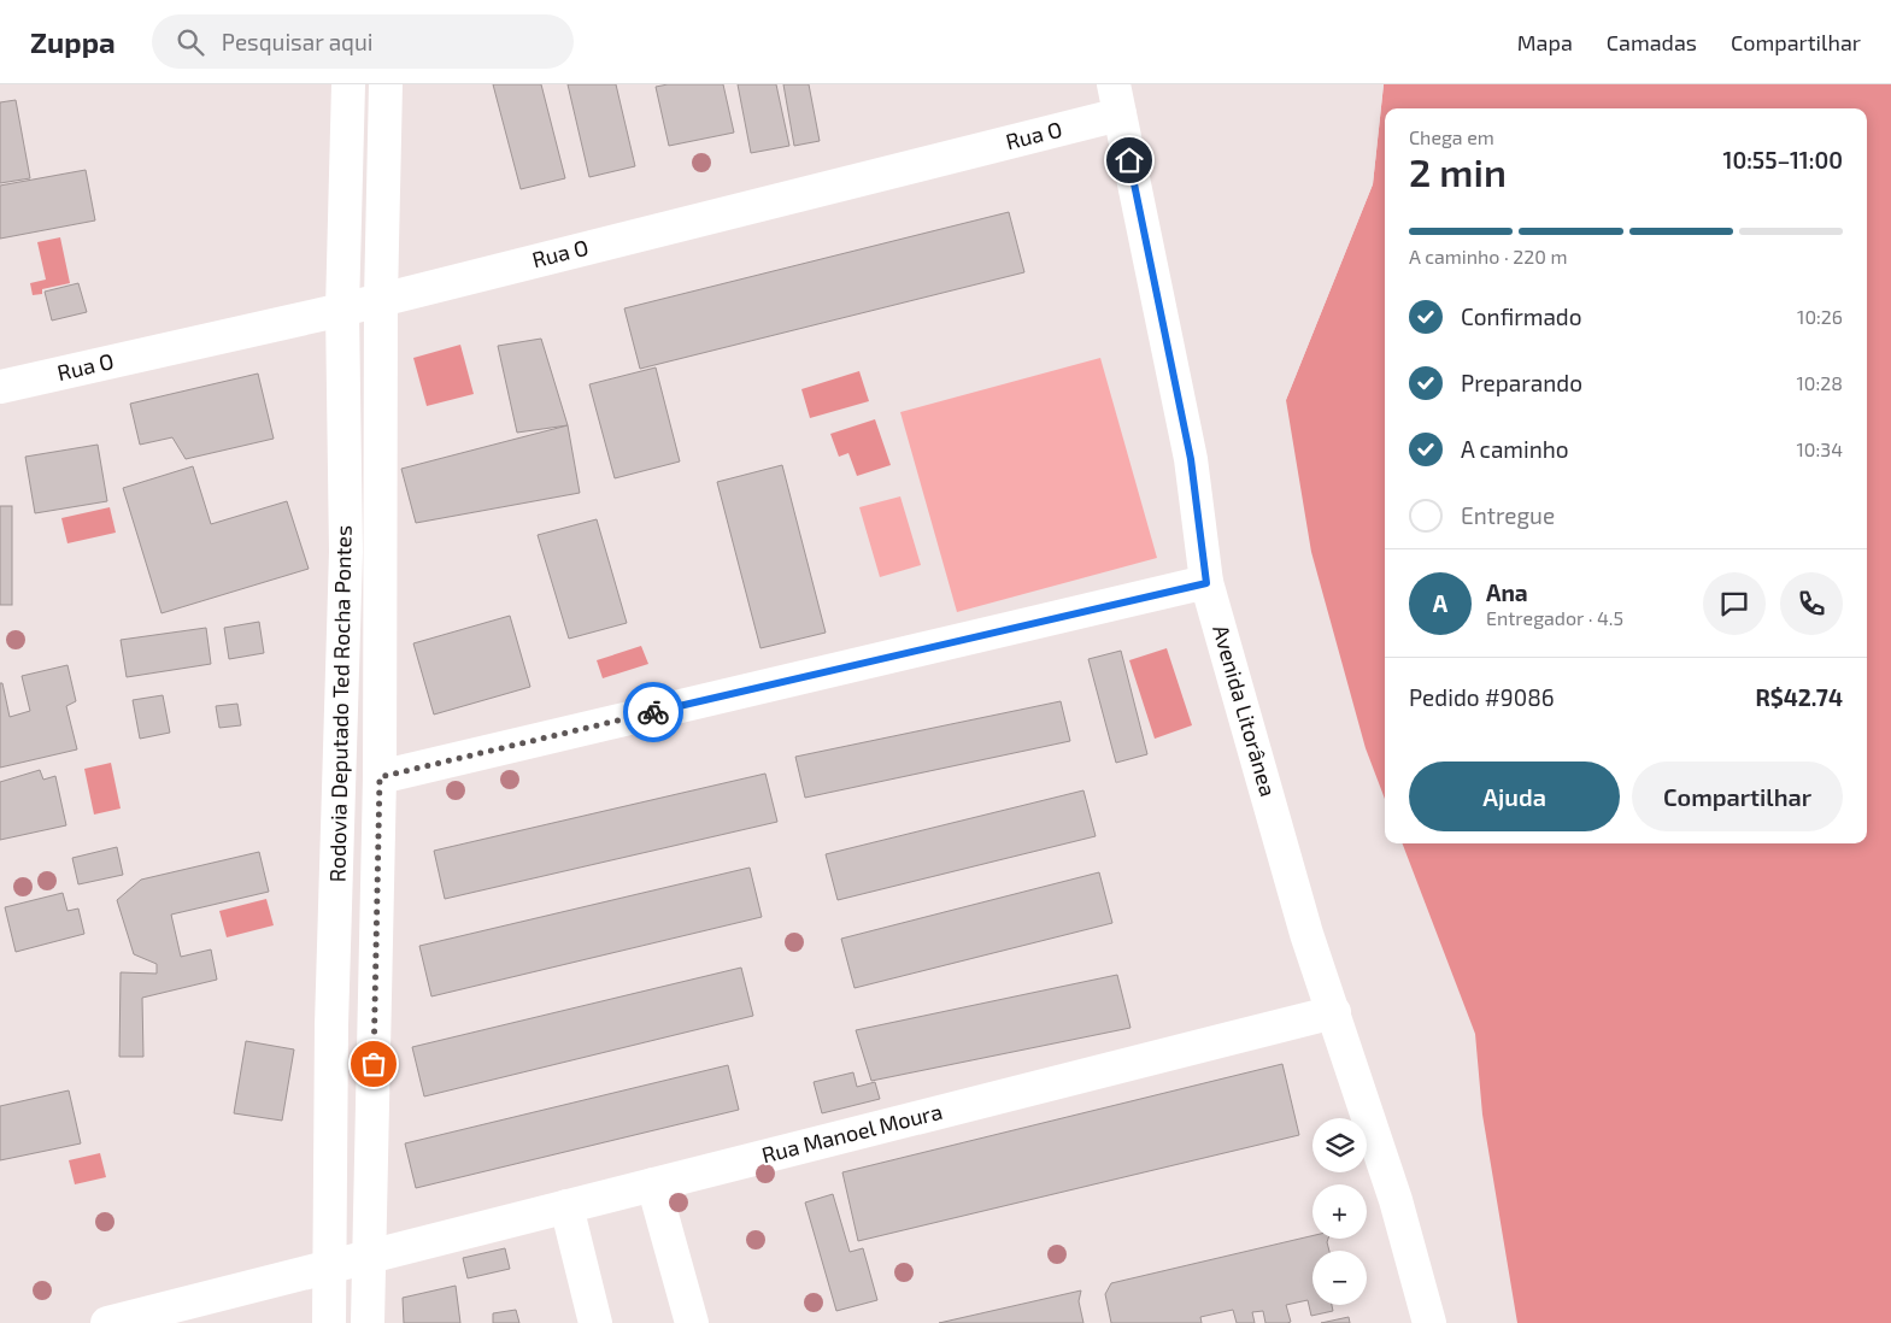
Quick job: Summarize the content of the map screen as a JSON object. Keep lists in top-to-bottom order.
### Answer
{
  "streets": {
    "street": [
      "Rua O",
      "Rodovia Deputado Ted Rocha Pontes",
      "Avenida Litorânea",
      "Rua Manoel Moura"
    ]
  },
  "crossings": [
    ["Rua O", "Rodovia Deputado Ted Rocha Pontes"],
    ["Rua O", "Avenida Litorânea"],
    ["Rodovia Deputado Ted Rocha Pontes", "Rua Manoel Moura"],
    ["Avenida Litorânea", "Rua Manoel Moura"]
  ],
  "page": {
    "header": "Zuppa",
    "search": "Pesquisar aqui",
    "nav": ["Mapa", "Camadas", "Compartilhar"],
    "heading": ["2 min", "Chega em", "10:55–11:00"],
    "panel": [
      "Ana",
      "Entregador · 4.5",
      "Pedido #9086",
      "R$42.74"
    ],
    "bar": "A caminho · 220 m",
    "list": [
      ["Confirmado", "10:26"],
      ["Preparando", "10:28"],
      ["A caminho", "10:34"],
      "Entregue"
    ],
    "round": "A",
    "buttons": ["Ajuda", "Compartilhar"],
    "map_buttons": ["+", "−"]
  }
}
